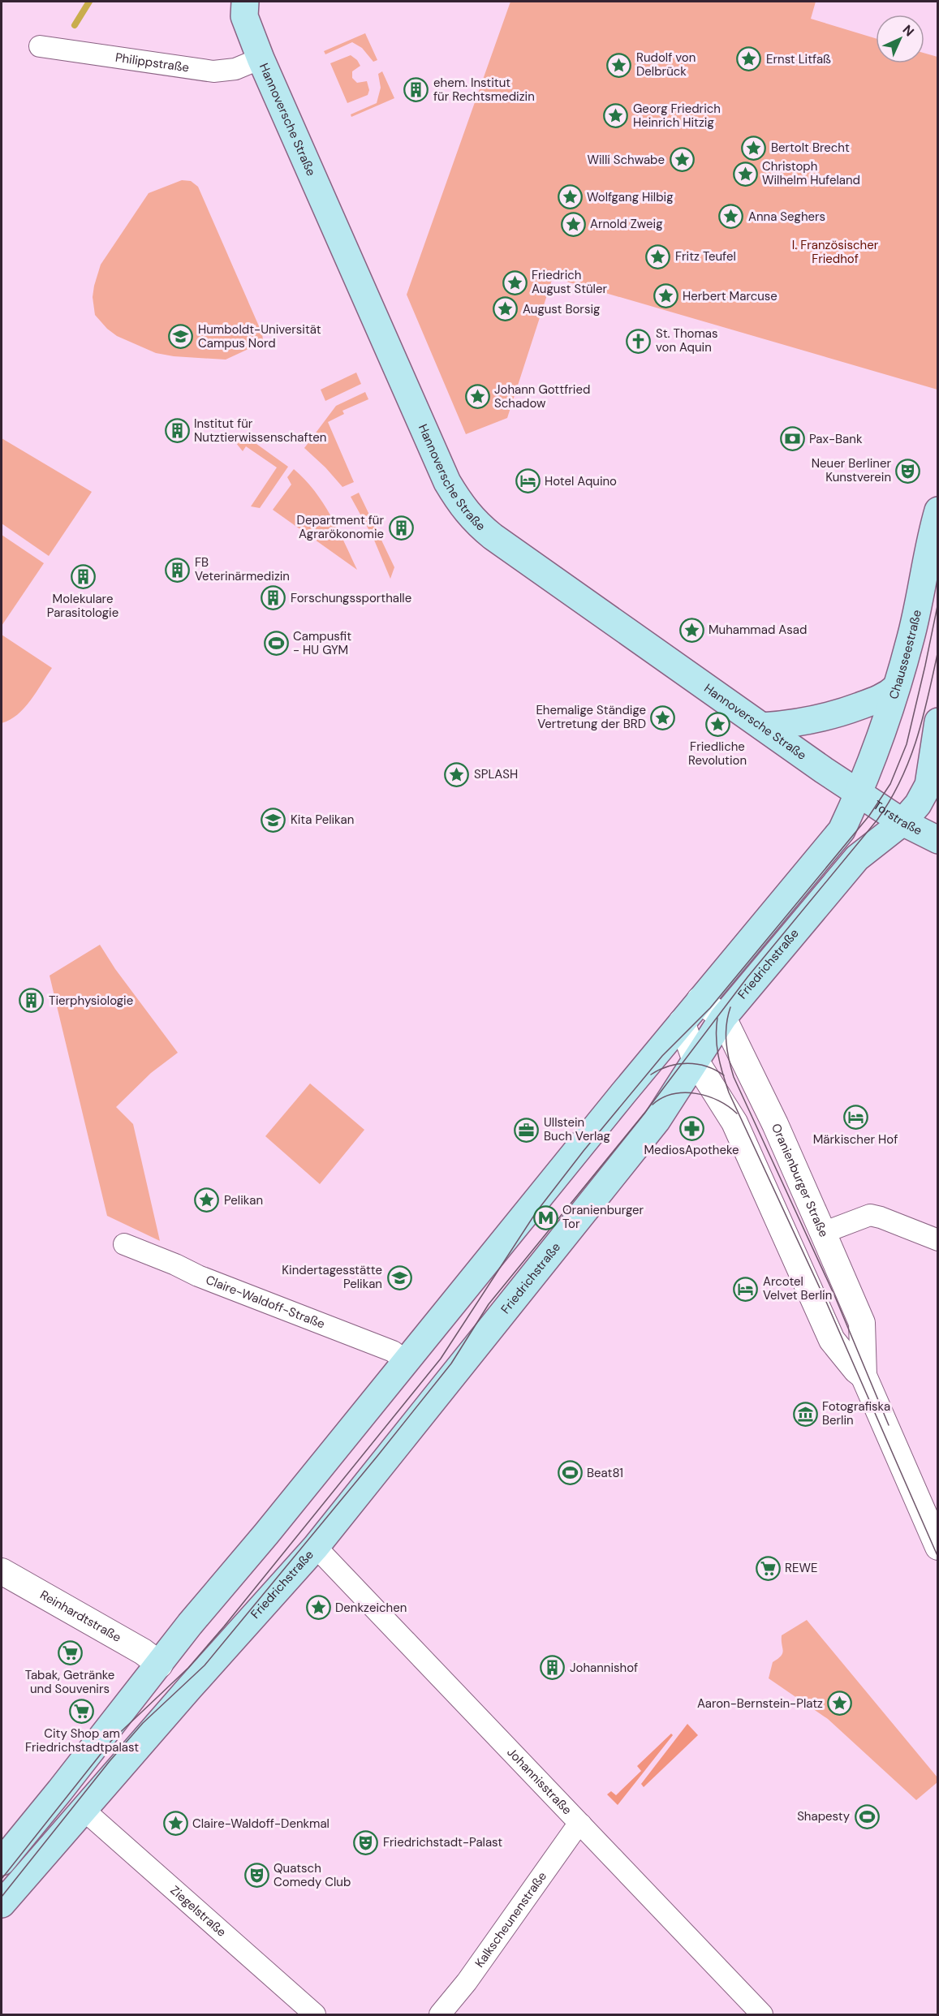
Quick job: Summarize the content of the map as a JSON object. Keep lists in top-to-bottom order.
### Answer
{
  "streets": {
    "main road": [
      "Hannoversche Straße",
      "Chausseestraße",
      "Torstraße",
      "Friedrichstraße"
    ],
    "street": [
      "Philippstraße",
      "Oranienburger Straße",
      "Claire-Waldoff-Straße",
      "Reinhardtstraße",
      "Johannisstraße",
      "Ziegelstraße",
      "Kalkscheunenstraße"
    ]
  },
  "crossings": [
    ["Philippstraße", "Hannoversche Straße"],
    ["Hannoversche Straße", "Chausseestraße"],
    ["Hannoversche Straße", "Torstraße"],
    ["Chausseestraße", "Torstraße"],
    ["Torstraße", "Friedrichstraße"],
    ["Friedrichstraße", "Oranienburger Straße"],
    ["Friedrichstraße", "Johannisstraße"],
    ["Friedrichstraße", "Ziegelstraße"],
    ["Johannisstraße", "Kalkscheunenstraße"]
  ],
  "parks": ["I. Französischer Friedhof"],
  "places": {
    "place": [
      "Ernst Litfaß",
      "Rudolf von Delbrück",
      "Georg Friedrich Heinrich Hitzig",
      "Bertolt Brecht",
      "Willi Schwabe",
      "Christoph Wilhelm Hufeland",
      "Wolfgang Hilbig",
      "Anna Seghers",
      "Arnold Zweig",
      "Fritz Teufel",
      "Friedrich August Stüler",
      "Herbert Marcuse",
      "August Borsig",
      "Johann Gottfried Schadow",
      "Muhammad Asad",
      "Ehemalige Ständige Vertretung der BRD",
      "Friedliche Revolution",
      "SPLASH",
      "Pelikan",
      "Denkzeichen",
      "Aaron-Bernstein-Platz",
      "Claire-Waldoff-Denkmal"
    ],
    "building": [
      "ehem. Institut für Rechtsmedizin",
      "Institut für Nutztierwissenschaften",
      "Department für Agrarökonomie",
      "FB Veterinärmedizin",
      "Molekulare Parasitologie",
      "Forschungssporthalle",
      "Tierphysiologie",
      "Johannishof"
    ],
    "school or university": ["Humboldt-Universität Campus Nord", "Kita Pelikan", "Kindertagesstätte Pelikan"],
    "church": ["St. Thomas von Aquin"],
    "bank": ["Pax-Bank"],
    "theatre": ["Neuer Berliner Kunstverein", "Friedrichstadt-Palast", "Quatsch Comedy Club"],
    "hotel": ["Hotel Aquino", "Märkischer Hof", "Arcotel Velvet Berlin"],
    "sports": ["Campusfit - HU GYM", "Beat81", "Shapesty"],
    "pharmacy": ["MediosApotheke"],
    "office": ["Ullstein Buch Verlag"],
    "metro station": ["Oranienburger Tor"],
    "museum": ["Fotografiska Berlin"],
    "supermarket": ["REWE", "Tabak, Getränke und Souvenirs", "City Shop am Friedrichstadtpalast"]
  },
  "north": "top right"
}
